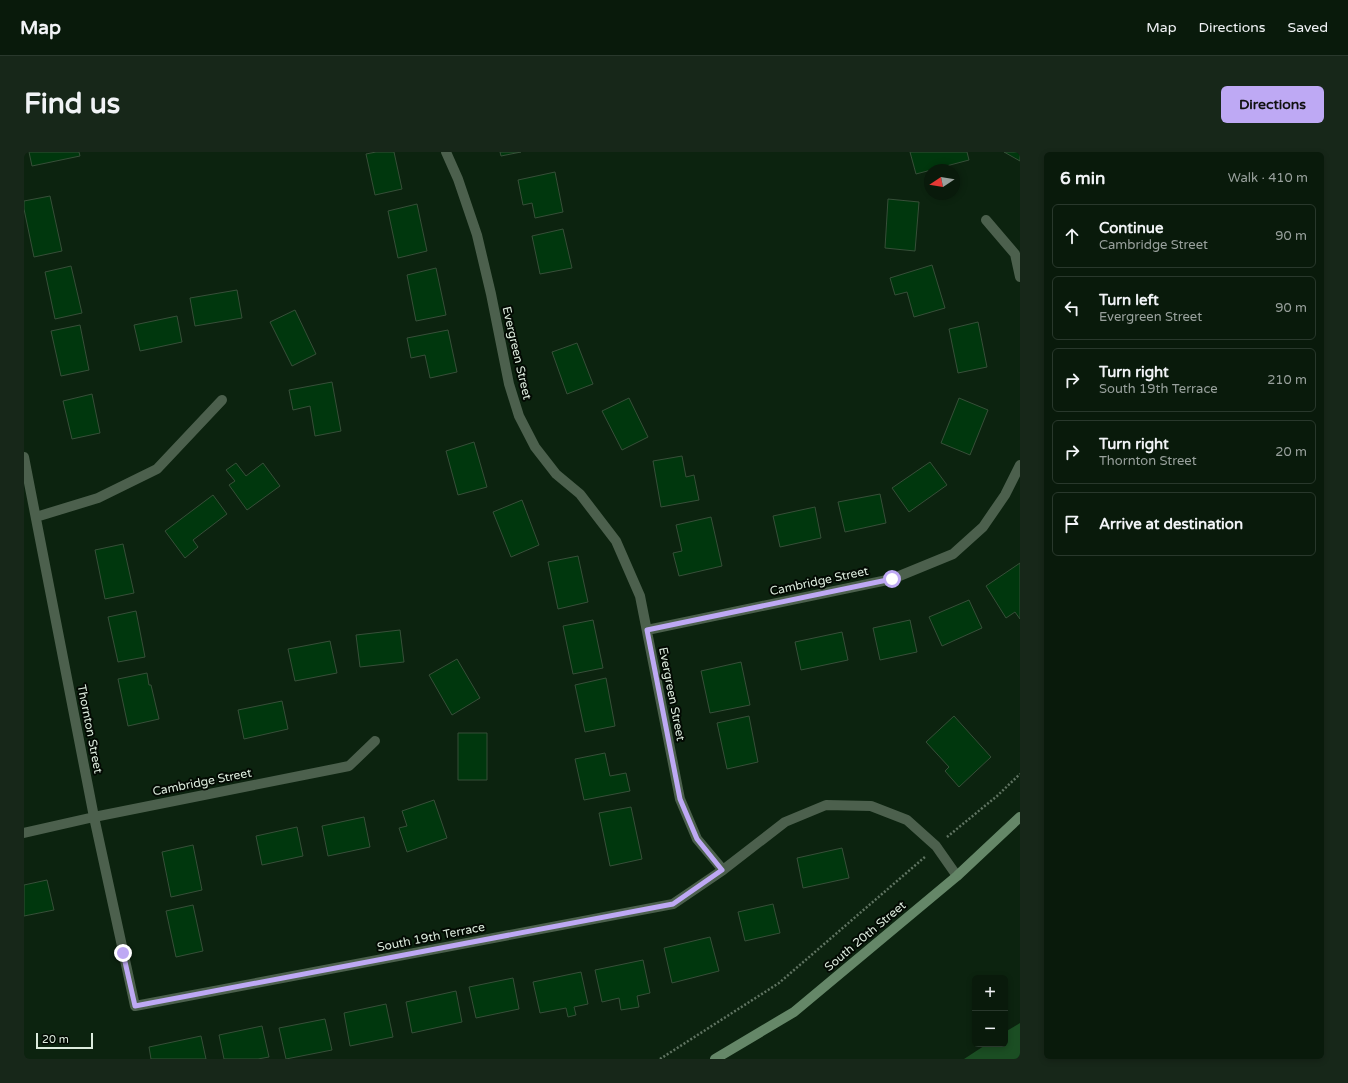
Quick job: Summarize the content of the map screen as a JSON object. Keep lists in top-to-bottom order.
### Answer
{
  "streets": {
    "main road": ["South 20th Street"],
    "street": [
      "Evergreen Street",
      "Cambridge Street",
      "Thornton Street",
      "South 19th Terrace"
    ]
  },
  "crossings": [
    ["Evergreen Street", "Cambridge Street"],
    ["Evergreen Street", "South 19th Terrace"],
    ["Cambridge Street", "Thornton Street"],
    ["Thornton Street", "South 19th Terrace"],
    ["South 20th Street", "South 19th Terrace"]
  ],
  "scale_bar": "20 m",
  "north": "left",
  "page": {
    "header": "Map",
    "nav": ["Map", "Directions", "Saved"],
    "buttons": "Directions",
    "title": "Find us",
    "heading": ["6 min", "Walk · 410 m"],
    "list": [
      ["Continue", "Cambridge Street", "90 m"],
      ["Turn left", "Evergreen Street", "90 m"],
      ["Turn right", "South 19th Terrace", "210 m"],
      ["Turn right", "Thornton Street", "20 m"],
      "Arrive at destination"
    ],
    "map_buttons": ["+", "−"],
    "scale": "20 m"
  }
}
